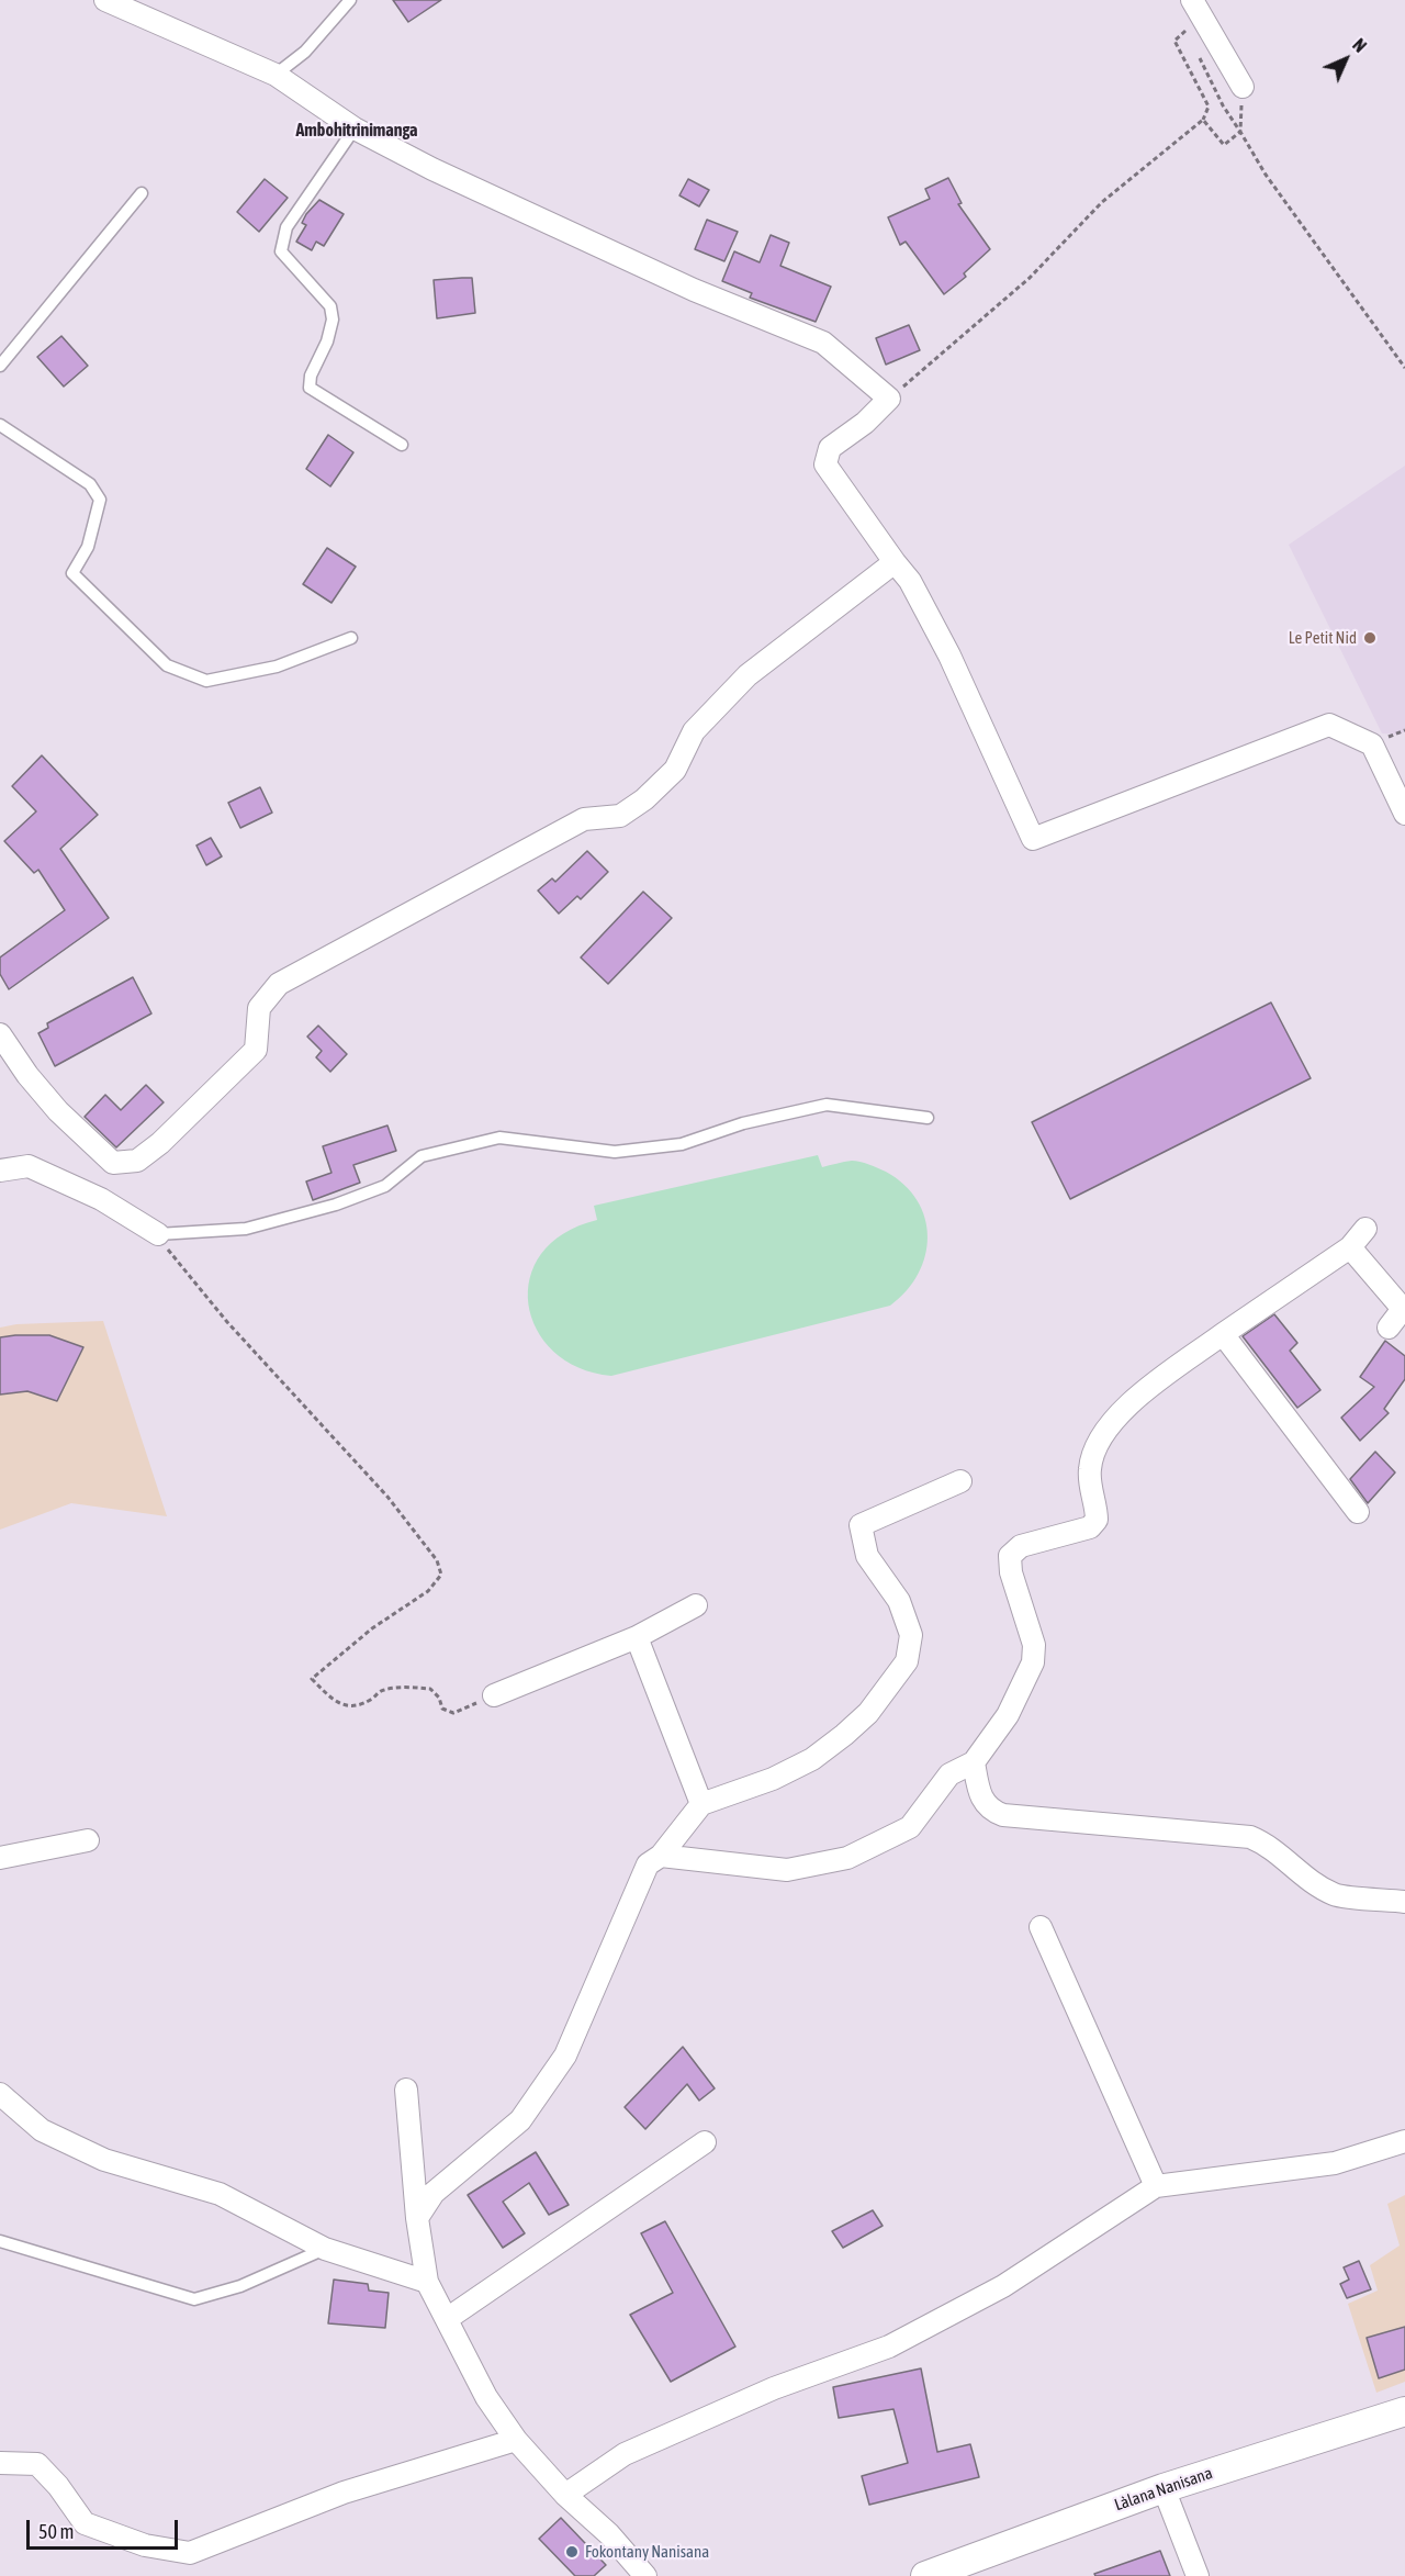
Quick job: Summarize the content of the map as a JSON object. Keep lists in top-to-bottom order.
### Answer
{
  "streets": {
    "street": ["Làlana Nanisana"]
  },
  "districts": ["Ambohitrinimanga"],
  "places": ["Le Petit Nid", "Fokontany Nanisana"],
  "scale_bar": "50 m",
  "north": "top right"
}
